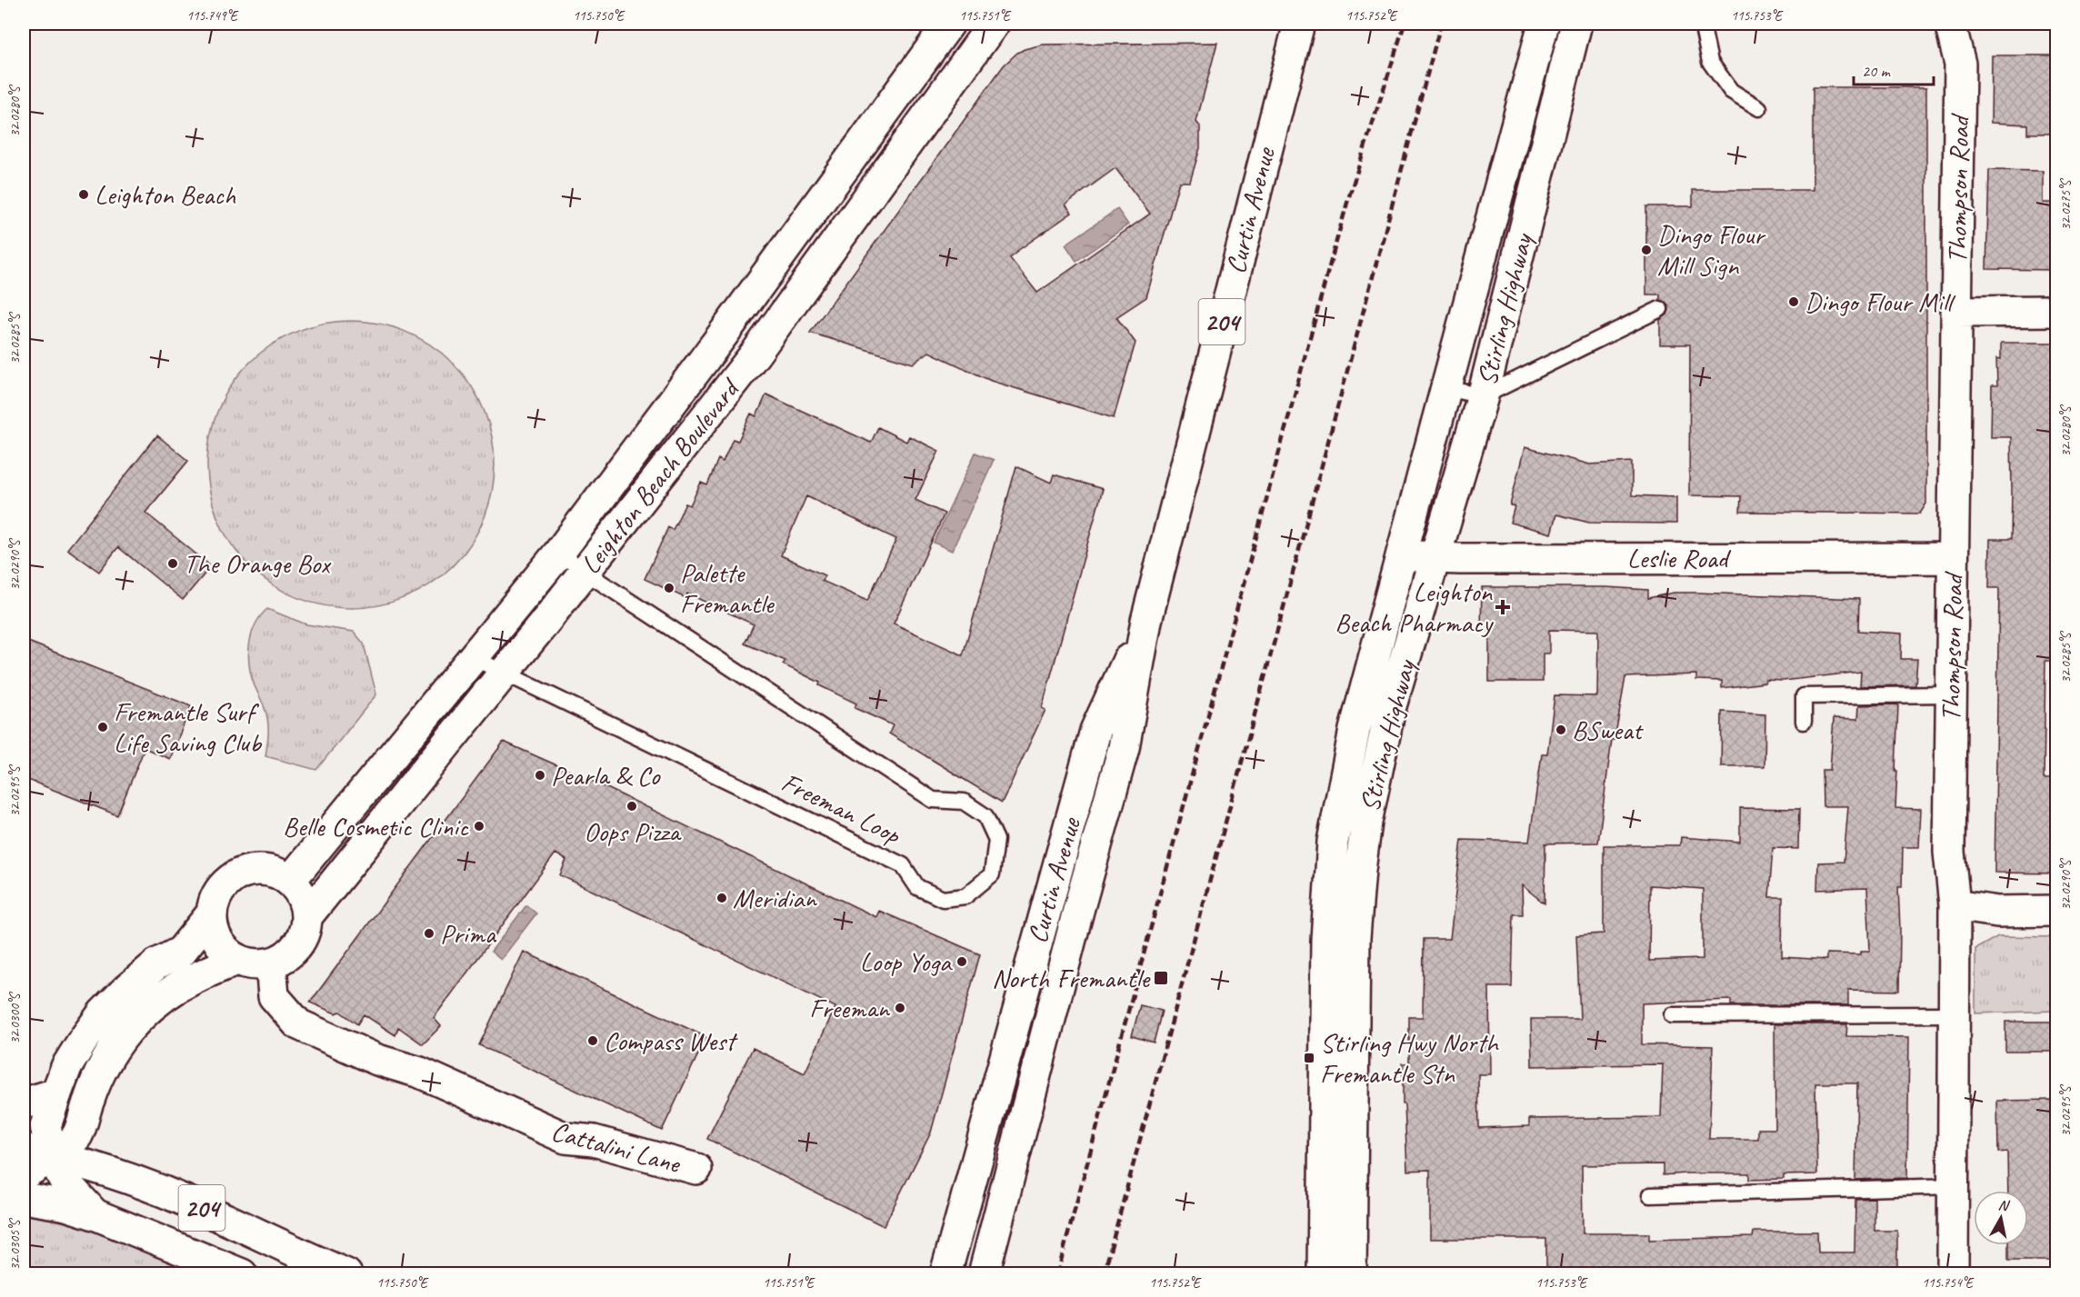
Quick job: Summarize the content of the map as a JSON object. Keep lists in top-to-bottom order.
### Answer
{
  "streets": {
    "main road": [
      "Thompson Road",
      "Curtin Avenue",
      "Stirling Highway",
      "204",
      "Leighton Beach Boulevard",
      "Leslie Road",
      "Cattalini Lane"
    ],
    "lane": ["Freeman Loop"]
  },
  "crossings": [
    ["Thompson Road", "Leslie Road"],
    ["Stirling Highway", "Leslie Road"],
    ["Leighton Beach Boulevard", "Freeman Loop"],
    ["Leighton Beach Boulevard", "Cattalini Lane"]
  ],
  "places": {
    "other": [
      "Leighton Beach",
      "Dingo Flour Mill Sign",
      "Dingo Flour Mill",
      "The Orange Box",
      "Palette Fremantle",
      "Fremantle Surf Life Saving Club",
      "BSweat",
      "Pearla & Co",
      "Oops Pizza",
      "Belle Cosmetic Clinic",
      "Meridian",
      "Prima",
      "Loop Yoga",
      "Freeman",
      "Compass West"
    ],
    "health": ["Leighton Beach Pharmacy"],
    "transit": ["North Fremantle", "Stirling Hwy North Fremantle Stn"]
  },
  "scale_bar": "20 m",
  "north": "top",
  "coordinates": [
    "115.749°E",
    "115.750°E",
    "115.751°E",
    "115.752°E",
    "115.753°E",
    "32.0280°S",
    "32.0275°S",
    "32.0285°S",
    "32.0290°S",
    "32.0295°S",
    "32.0300°S",
    "32.0305°S",
    "115.754°E"
  ]
}
